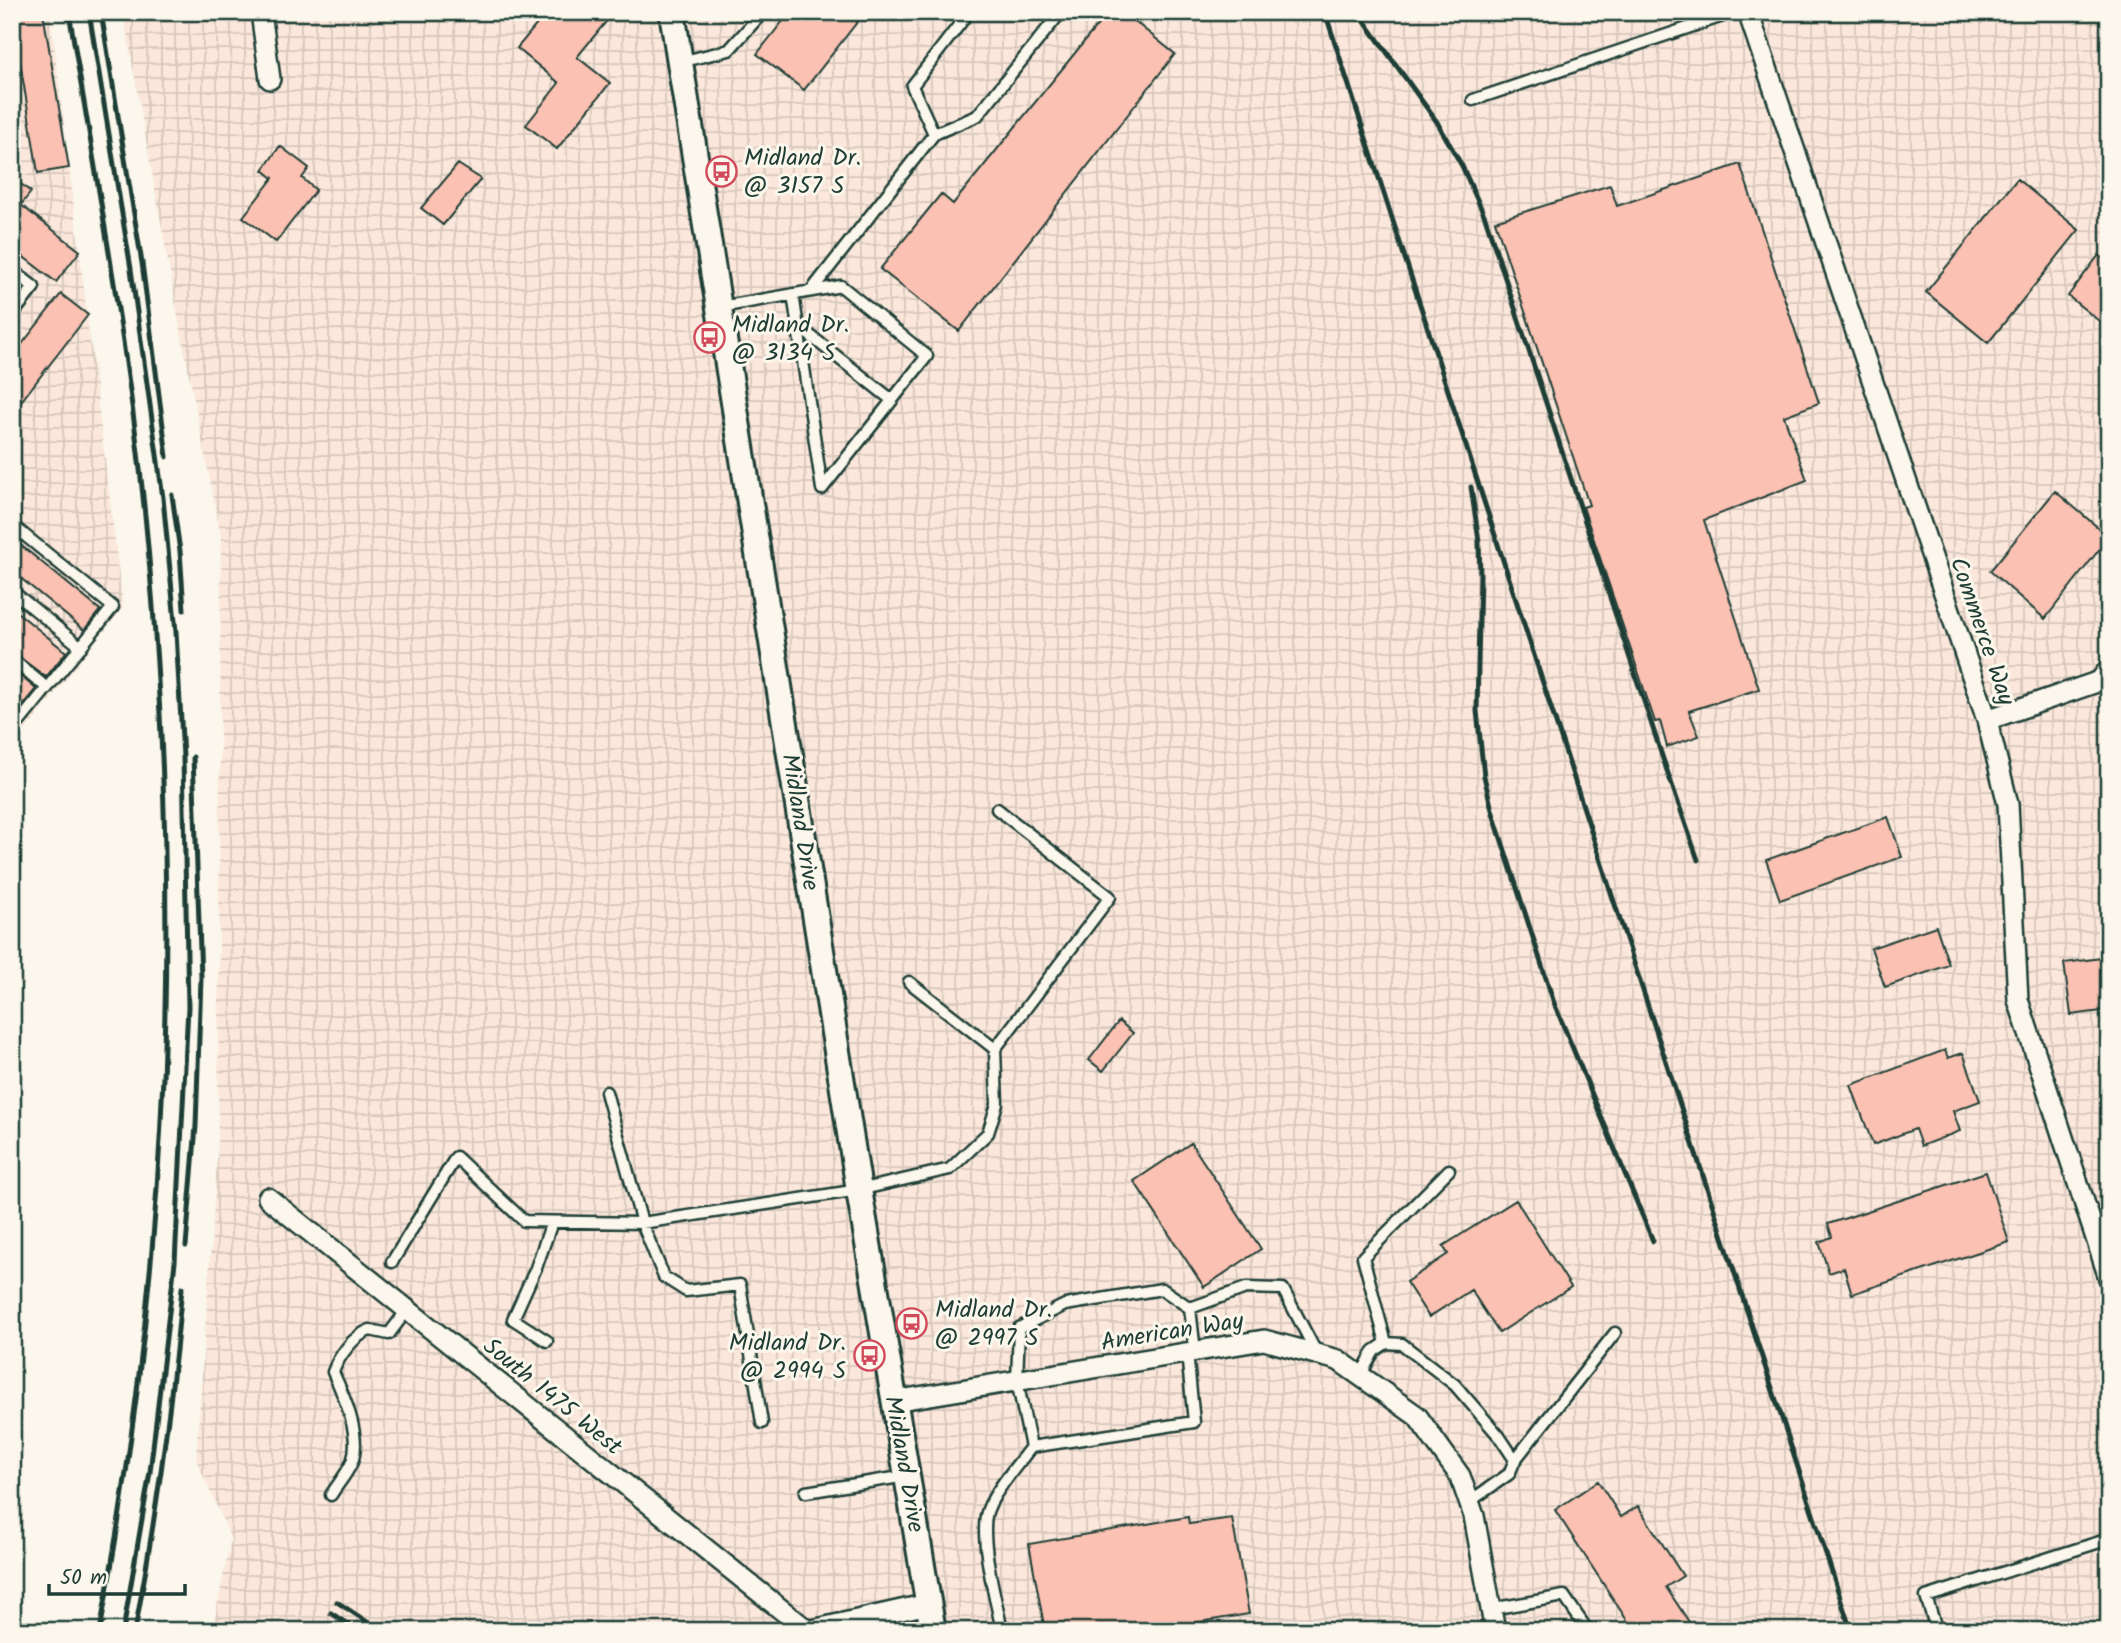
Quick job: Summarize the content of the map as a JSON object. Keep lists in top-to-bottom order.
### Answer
{
  "streets": {
    "street": [
      "Commerce Way",
      "Midland Drive",
      "American Way",
      "South 1475 West"
    ]
  },
  "crossings": [
    ["Midland Drive", "American Way"],
    ["Midland Drive", "South 1475 West"]
  ],
  "places": {
    "bus stop": [
      "Midland Dr. @ 3157 S",
      "Midland Dr. @ 3134 S",
      "Midland Dr. @ 2997 S",
      "Midland Dr. @ 2994 S"
    ]
  },
  "scale_bar": "50 m"
}
